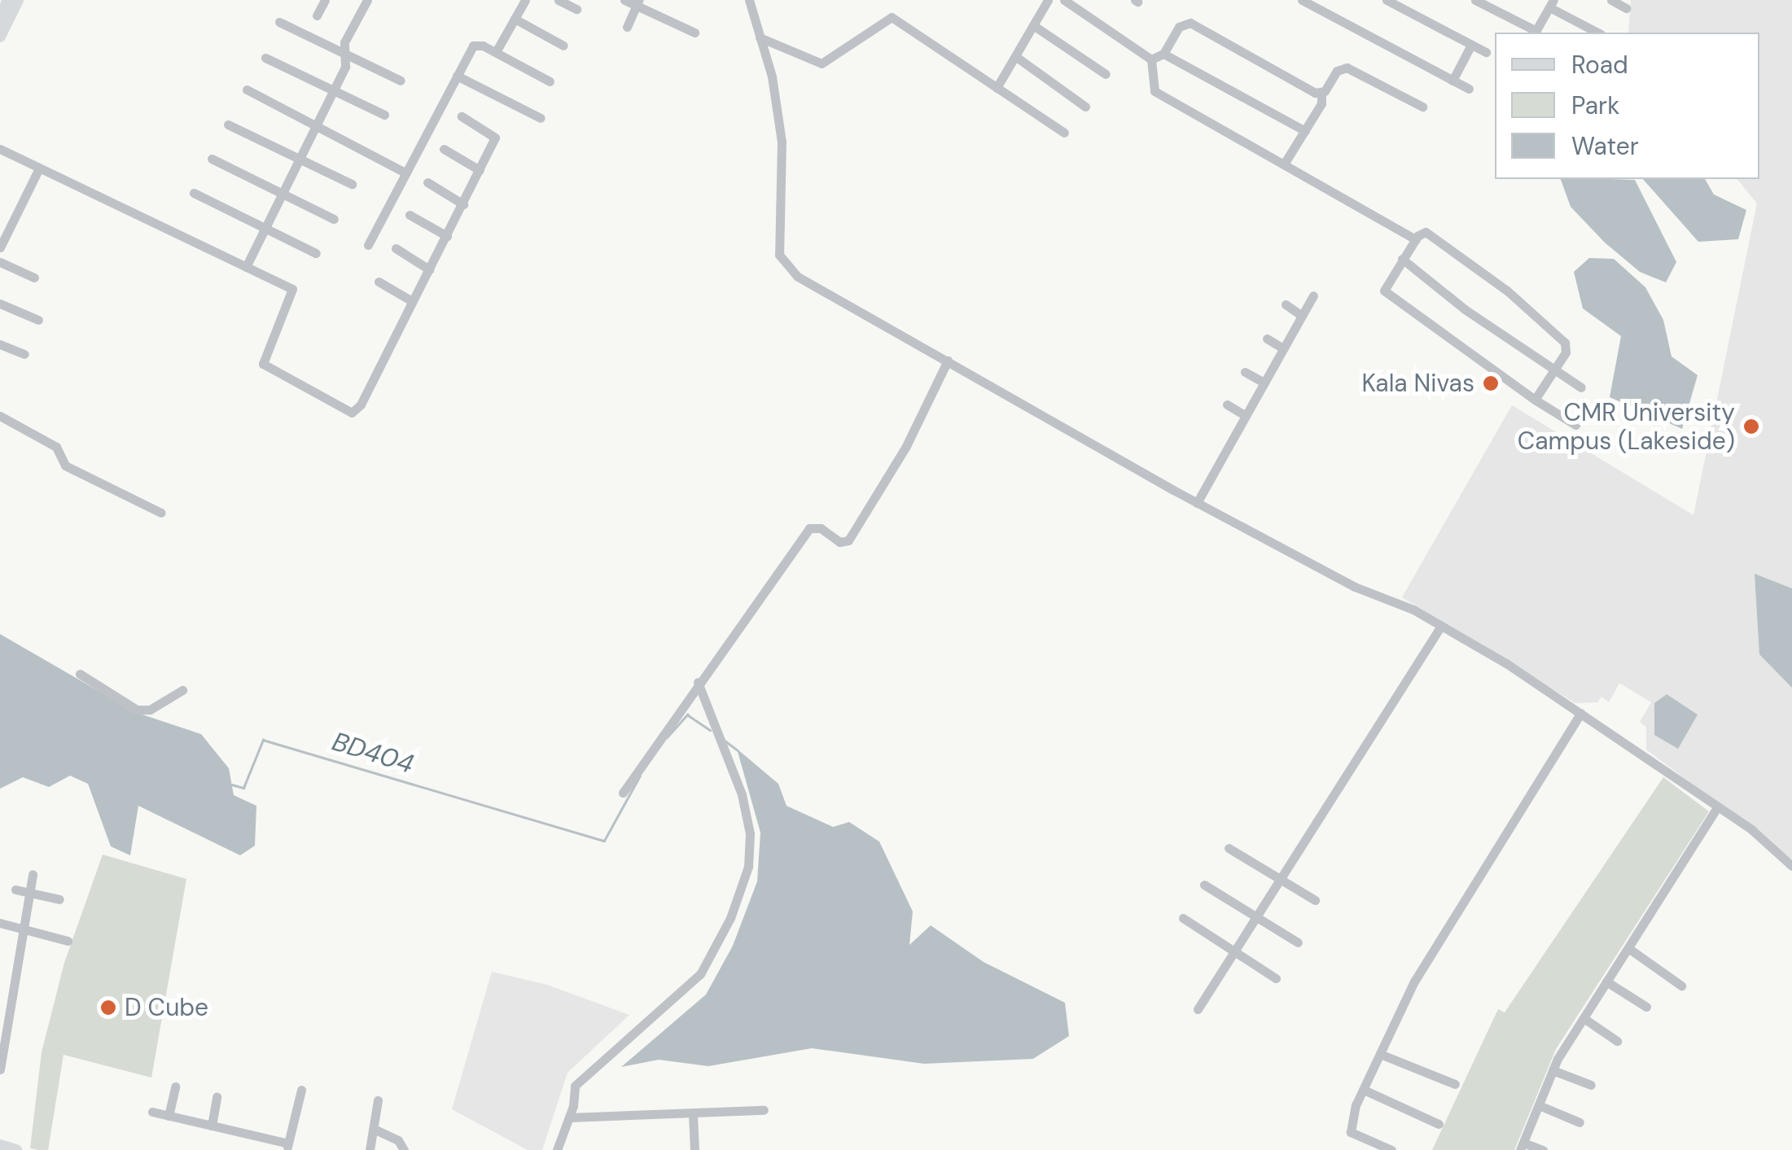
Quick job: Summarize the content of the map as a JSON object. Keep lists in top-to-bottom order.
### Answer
{
  "water": ["BD404"],
  "places": ["Kala Nivas", "CMR University Campus (Lakeside)", "D Cube"],
  "legend": ["Road", "Park", "Water"]
}
